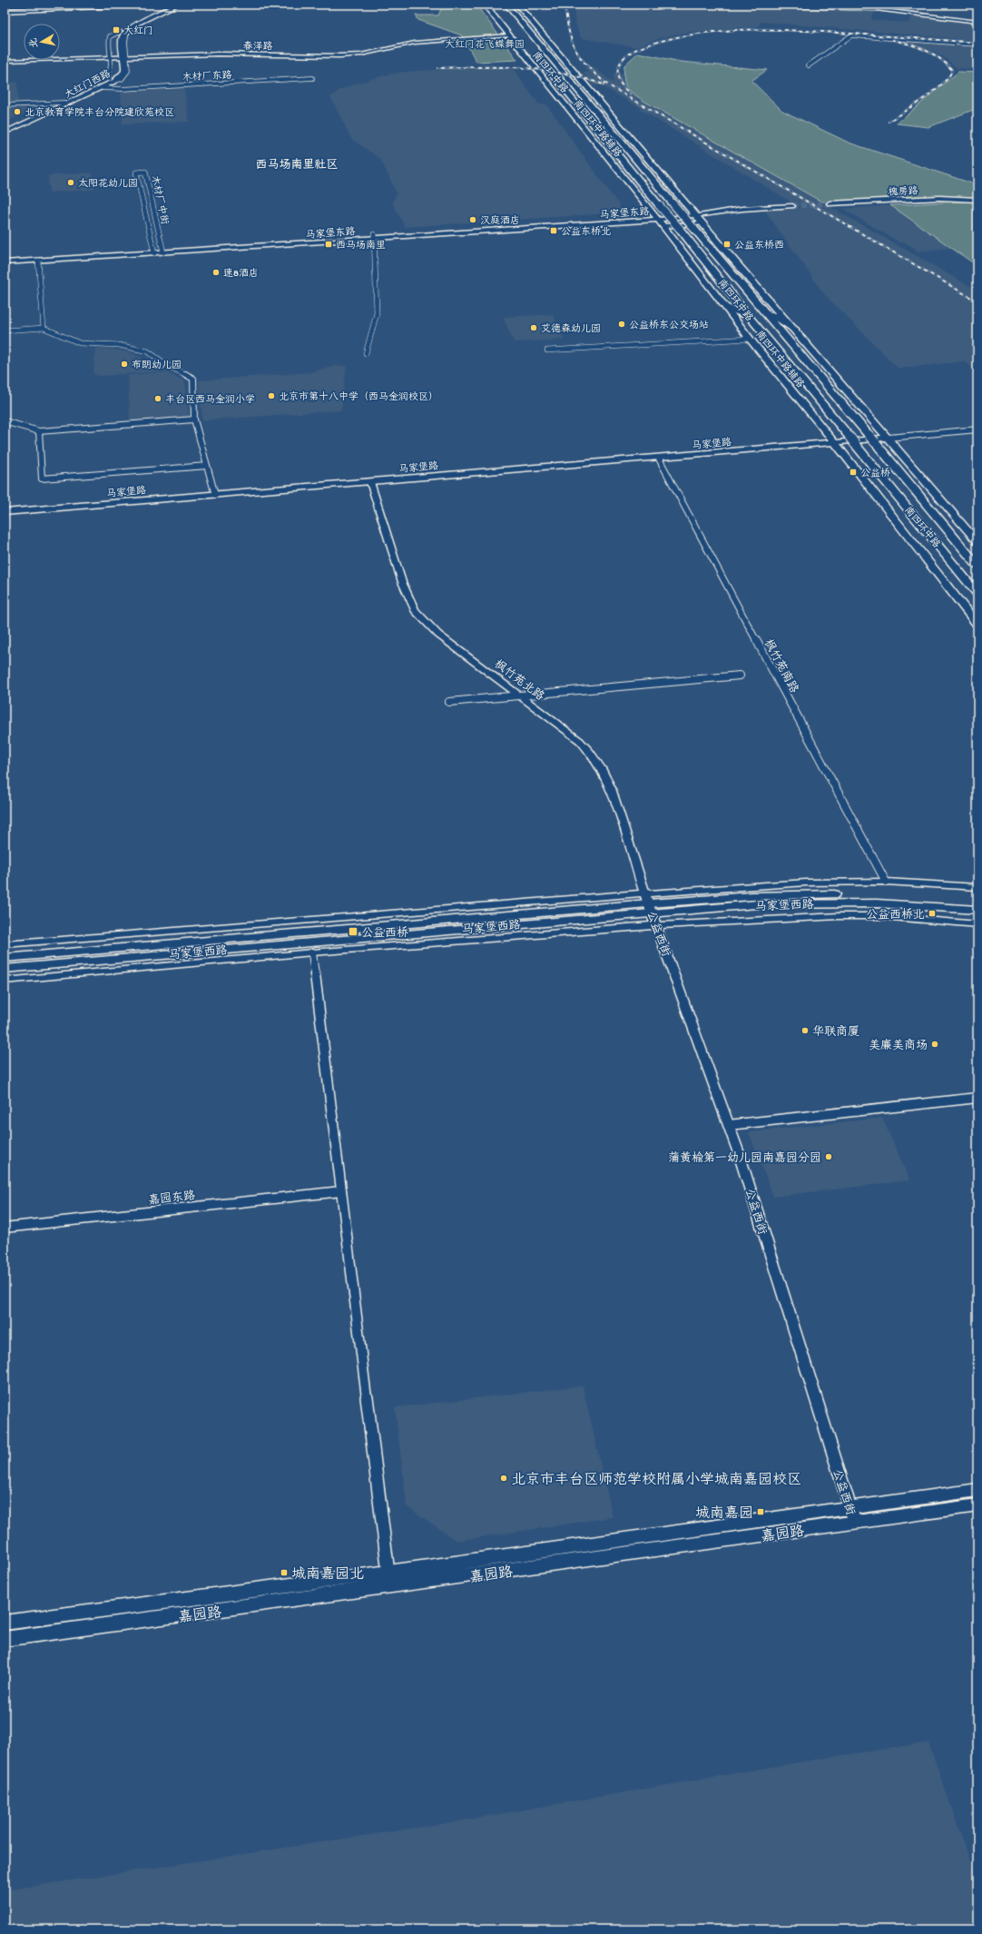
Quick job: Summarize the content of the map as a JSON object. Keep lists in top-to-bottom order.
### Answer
{
  "streets": {
    "highway": ["南四环中路"],
    "main road": [
      "大红门西路",
      "南四环中路辅路",
      "马家堡东路",
      "马家堡路",
      "马家堡西路",
      "嘉园路"
    ],
    "street": [
      "春泽路",
      "木材厂东路",
      "槐房路",
      "木材厂中街",
      "枫竹苑南路",
      "枫竹苑北路",
      "公益西街",
      "嘉园东路"
    ]
  },
  "crossings": [
    ["春泽路", "大红门西路"],
    ["春泽路", "南四环中路辅路"],
    ["木材厂东路", "大红门西路"],
    ["南四环中路辅路", "马家堡东路"],
    ["南四环中路辅路", "马家堡路"],
    ["木材厂中街", "马家堡东路"],
    ["马家堡路", "枫竹苑南路"],
    ["马家堡路", "枫竹苑北路"],
    ["枫竹苑南路", "马家堡西路"],
    ["枫竹苑北路", "马家堡西路"],
    ["枫竹苑北路", "公益西街"],
    ["马家堡西路", "公益西街"],
    ["公益西街", "嘉园路"]
  ],
  "districts": ["西马场南里社区"],
  "parks": ["大红门花飞蝶舞园"],
  "places": {
    "transit": [
      "大红门",
      "公益东桥北",
      "西马场南里",
      "公益东桥西",
      "公益桥",
      "公益西桥北",
      "公益西桥",
      "城南嘉园",
      "城南嘉园北"
    ],
    "other": [
      "北京教育学院丰台分院建欣苑校区",
      "太阳花幼儿园",
      "汉庭酒店",
      "速8酒店",
      "公益桥东公交场站",
      "艾德森幼儿园",
      "布朗幼儿园",
      "北京市第十八中学（西马金润校区）",
      "丰台区西马金润小学",
      "华联商厦",
      "美廉美商场",
      "蒲黄榆第一幼儿园南嘉园分园",
      "北京市丰台区师范学校附属小学城南嘉园校区"
    ]
  },
  "north": "left"
}
